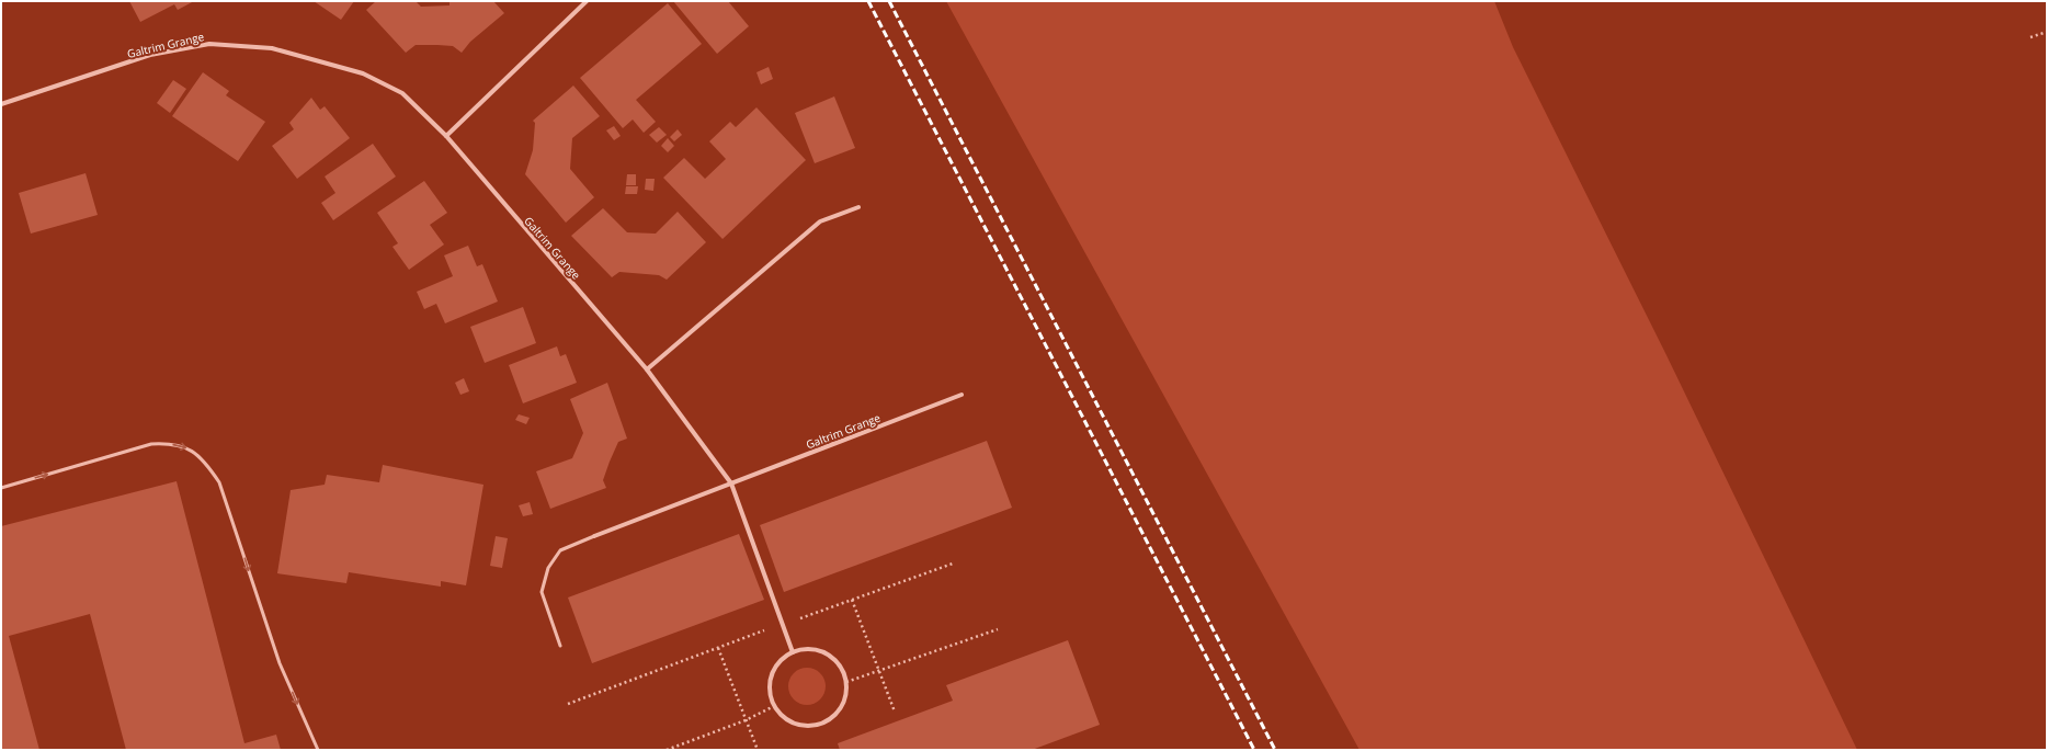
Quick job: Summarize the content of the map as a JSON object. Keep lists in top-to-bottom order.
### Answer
{
  "streets": {
    "street": ["Galtrim Grange"]
  }
}
